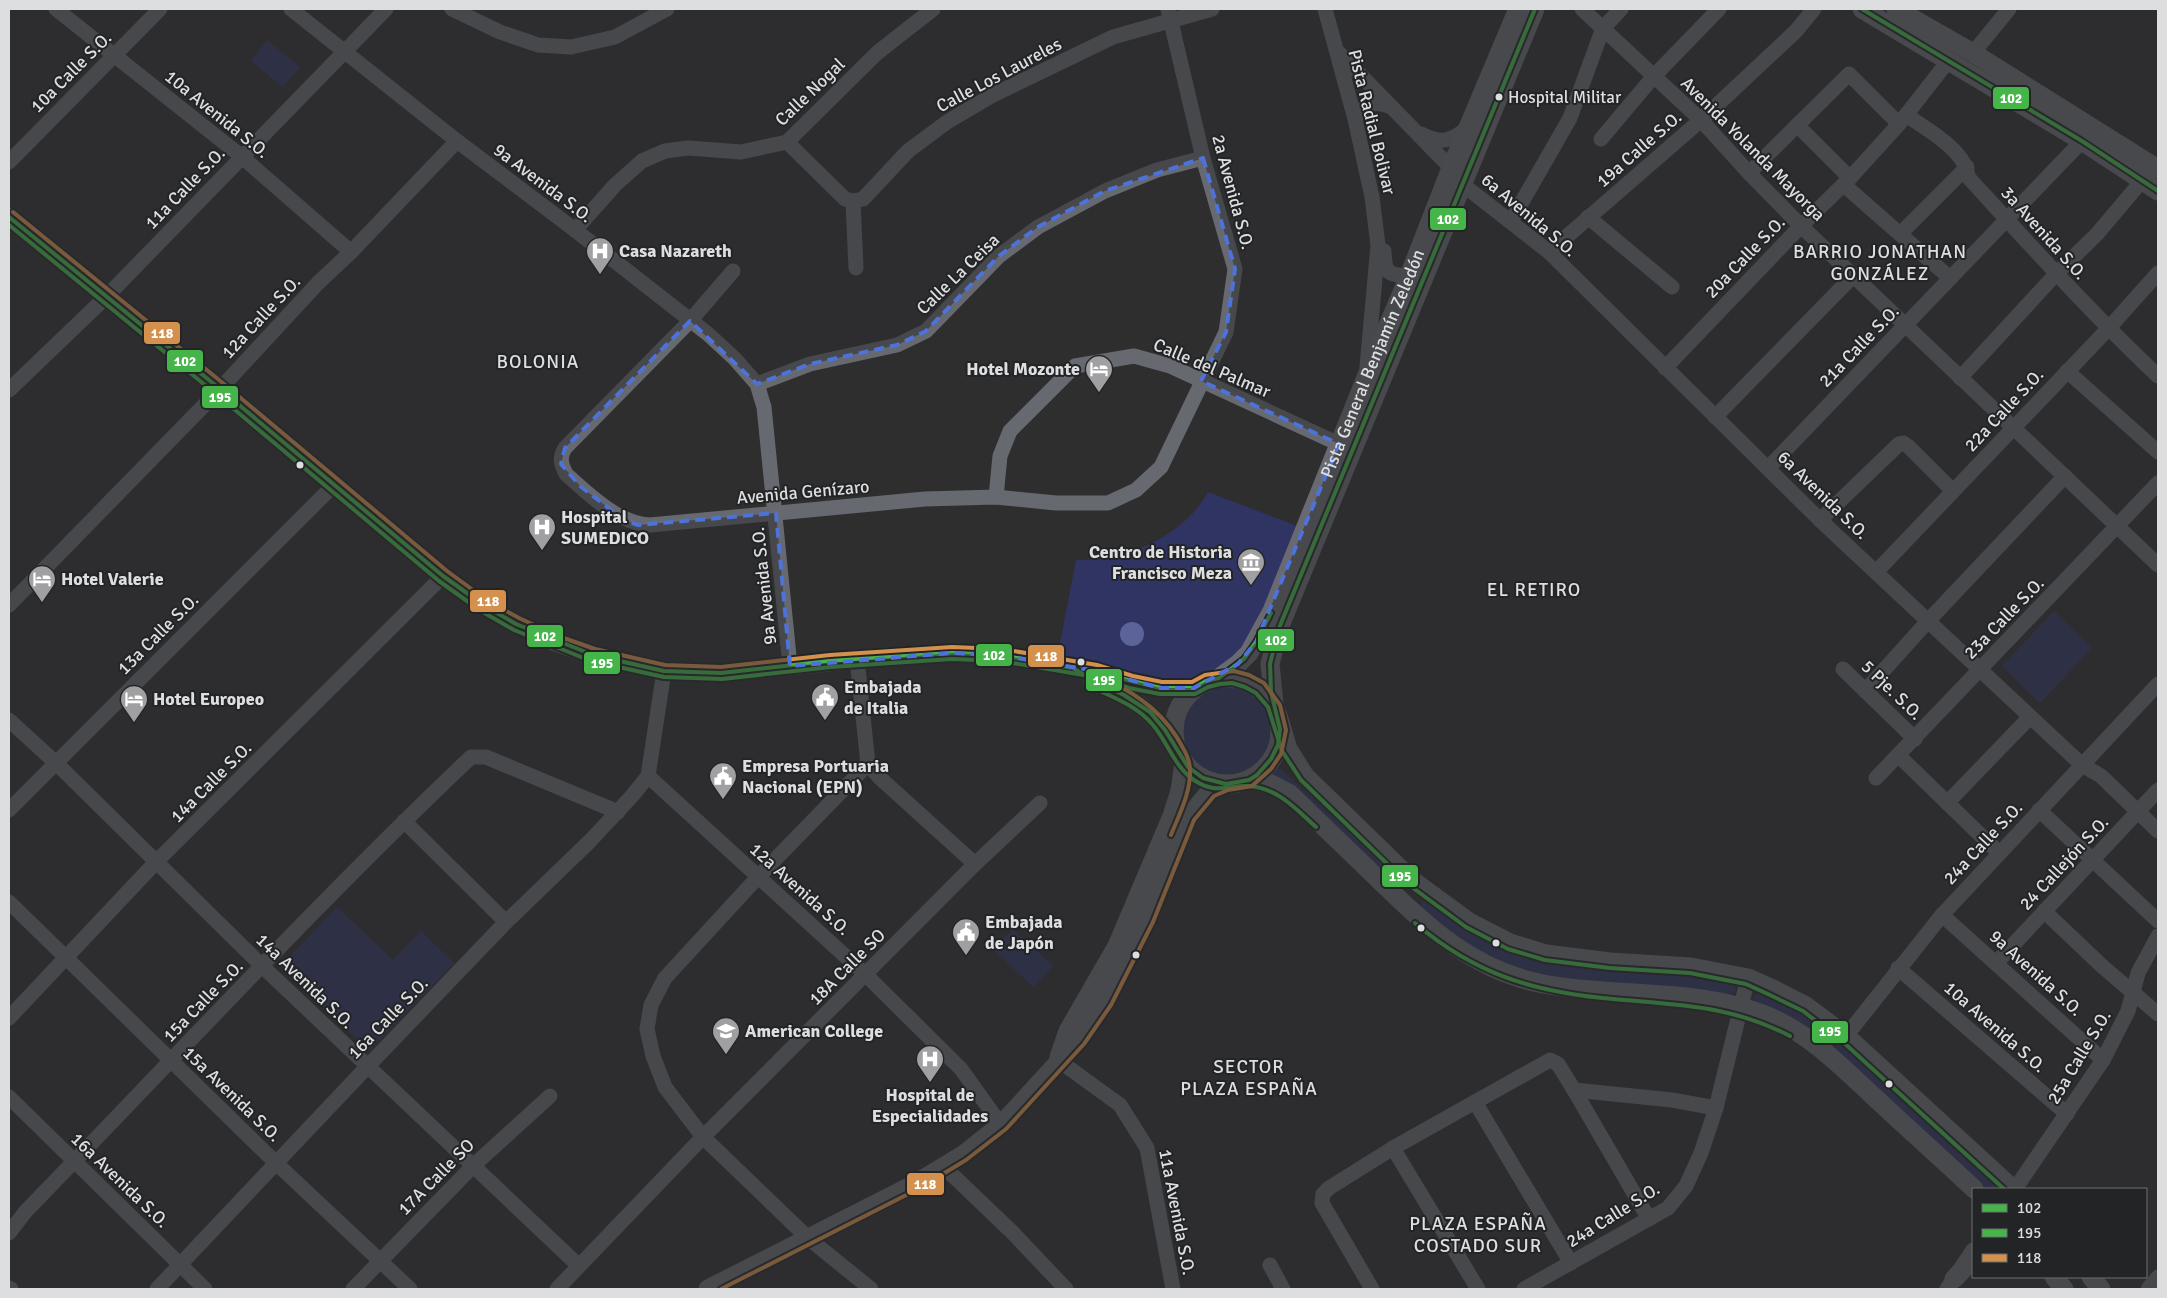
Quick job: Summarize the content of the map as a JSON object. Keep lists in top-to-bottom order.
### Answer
{
  "streets": {
    "main road": ["Pista General Benjamín Zeledón"],
    "street": [
      "10a Calle S.O.",
      "Calle Los Laureles",
      "Calle Nogal",
      "10a Avenida S.O.",
      "Pista Radial Bolivar",
      "19a Calle S.O.",
      "Avenida Yolanda Mayorga",
      "9a Avenida S.O.",
      "11a Calle S.O.",
      "2a Avenida S.O.",
      "6a Avenida S.O.",
      "3a Avenida S.O.",
      "20a Calle S.O.",
      "Calle La Ceisa",
      "12a Calle S.O.",
      "21a Calle S.O.",
      "Calle del Palmar",
      "22a Calle S.O.",
      "Avenida Genízaro",
      "23a Calle S.O.",
      "13a Calle S.O.",
      "5 Pje. S.O.",
      "14a Calle S.O.",
      "24a Calle S.O.",
      "24 Callejón S.O.",
      "12a Avenida S.O.",
      "18A Calle SO",
      "14a Avenida S.O.",
      "15a Calle S.O.",
      "16a Calle S.O.",
      "25a Calle S.O.",
      "15a Avenida S.O.",
      "17A Calle SO",
      "16a Avenida S.O.",
      "11a Avenida S.O."
    ]
  },
  "crossings": [
    ["10a Calle S.O.", "10a Avenida S.O."],
    ["Calle Los Laureles", "2a Avenida S.O."],
    ["Calle Nogal", "9a Avenida S.O."],
    ["10a Avenida S.O.", "11a Calle S.O."],
    ["10a Avenida S.O.", "12a Calle S.O."],
    ["10a Avenida S.O.", "24a Calle S.O."],
    ["10a Avenida S.O.", "25a Calle S.O."],
    ["Pista Radial Bolivar", "Pista General Benjamín Zeledón"],
    ["19a Calle S.O.", "Avenida Yolanda Mayorga"],
    ["19a Calle S.O.", "6a Avenida S.O."],
    ["Avenida Yolanda Mayorga", "20a Calle S.O."],
    ["Avenida Yolanda Mayorga", "21a Calle S.O."],
    ["Avenida Yolanda Mayorga", "22a Calle S.O."],
    ["Avenida Yolanda Mayorga", "23a Calle S.O."],
    ["9a Avenida S.O.", "11a Calle S.O."],
    ["9a Avenida S.O.", "Calle La Ceisa"],
    ["9a Avenida S.O.", "12a Calle S.O."],
    ["9a Avenida S.O.", "Avenida Genízaro"],
    ["9a Avenida S.O.", "24a Calle S.O."],
    ["9a Avenida S.O.", "24 Callejón S.O."],
    ["9a Avenida S.O.", "25a Calle S.O."],
    ["2a Avenida S.O.", "Calle La Ceisa"],
    ["2a Avenida S.O.", "Calle del Palmar"],
    ["2a Avenida S.O.", "Avenida Genízaro"],
    ["6a Avenida S.O.", "20a Calle S.O."],
    ["6a Avenida S.O.", "21a Calle S.O."],
    ["6a Avenida S.O.", "Pista General Benjamín Zeledón"],
    ["6a Avenida S.O.", "22a Calle S.O."],
    ["6a Avenida S.O.", "23a Calle S.O."],
    ["6a Avenida S.O.", "24a Calle S.O."],
    ["6a Avenida S.O.", "24 Callejón S.O."],
    ["3a Avenida S.O.", "20a Calle S.O."],
    ["3a Avenida S.O.", "21a Calle S.O."],
    ["3a Avenida S.O.", "22a Calle S.O."],
    ["Pista General Benjamín Zeledón", "Calle del Palmar"],
    ["Calle del Palmar", "Avenida Genízaro"],
    ["23a Calle S.O.", "5 Pje. S.O."],
    ["13a Calle S.O.", "14a Avenida S.O."],
    ["14a Calle S.O.", "14a Avenida S.O."],
    ["14a Calle S.O.", "15a Avenida S.O."],
    ["12a Avenida S.O.", "18A Calle SO"],
    ["12a Avenida S.O.", "16a Calle S.O."],
    ["18A Calle SO", "14a Avenida S.O."],
    ["14a Avenida S.O.", "15a Calle S.O."],
    ["14a Avenida S.O.", "16a Calle S.O."],
    ["14a Avenida S.O.", "17A Calle SO"],
    ["15a Calle S.O.", "16a Calle S.O."],
    ["15a Calle S.O.", "15a Avenida S.O."],
    ["15a Calle S.O.", "16a Avenida S.O."],
    ["16a Calle S.O.", "15a Avenida S.O."],
    ["16a Calle S.O.", "16a Avenida S.O."],
    ["15a Avenida S.O.", "17A Calle SO"]
  ],
  "districts": [
    "BARRIO JONATHAN GONZÁLEZ",
    "BOLONIA",
    "EL RETIRO",
    "SECTOR PLAZA ESPAÑA",
    "PLAZA ESPAÑA COSTADO SUR"
  ],
  "places": {
    "other": ["Hospital Militar"],
    "hospital": ["Casa Nazareth", "Hospital SUMEDICO", "Hospital de Especialidades"],
    "hotel": ["Hotel Mozonte", "Hotel Valerie", "Hotel Europeo"],
    "museum": ["Centro de Historia Francisco Meza"],
    "public building": ["Embajada de Italia", "Empresa Portuaria Nacional (EPN)", "Embajada de Japón"],
    "school or university": ["American College"]
  },
  "lines": ["transit line 102", "transit line 118", "transit line 195"],
  "legend": ["102", "195", "118"]
}
